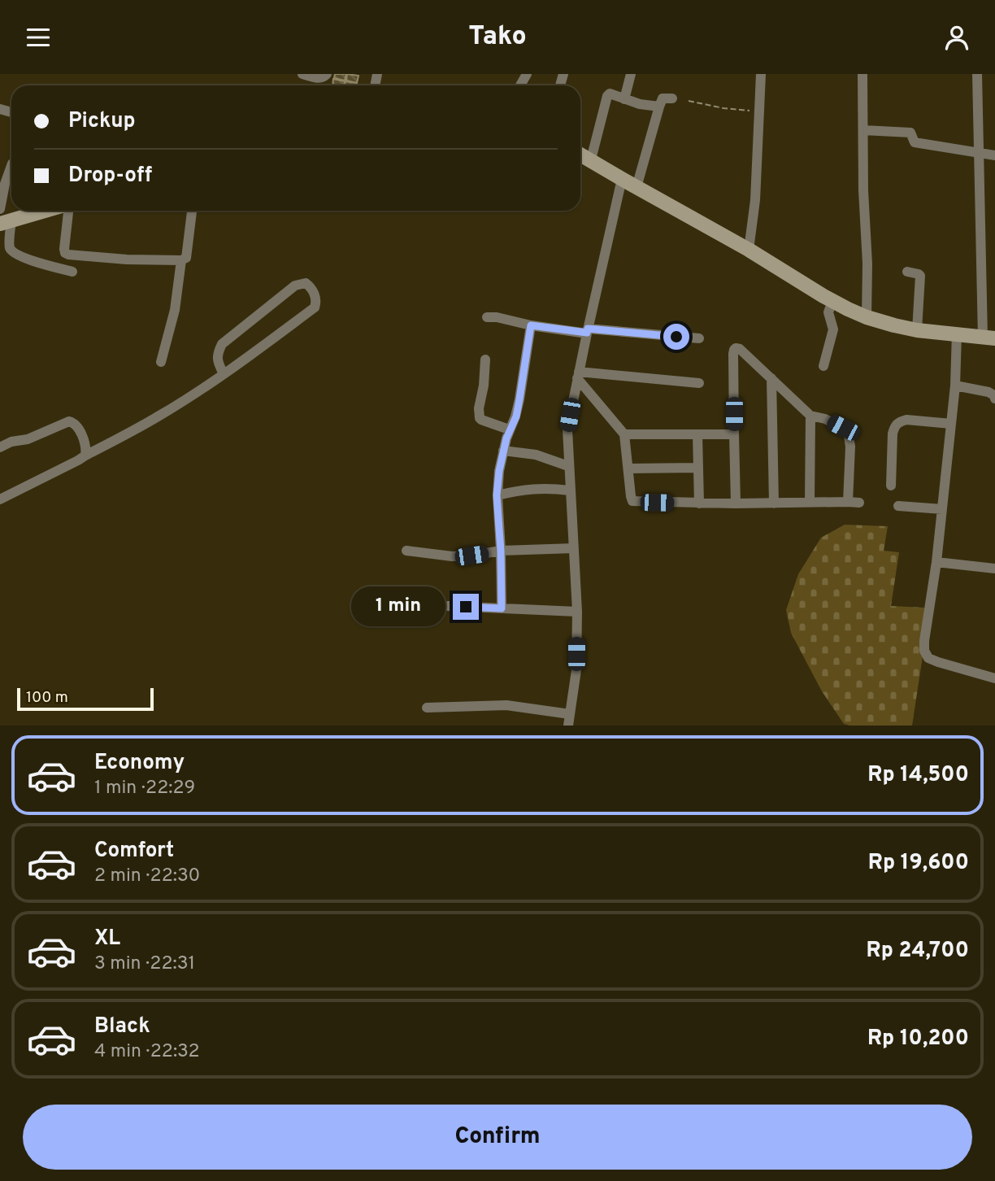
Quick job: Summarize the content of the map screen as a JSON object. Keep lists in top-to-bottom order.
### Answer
{
  "scale_bar": "100 m",
  "page": {
    "header": "Tako",
    "banner": ["Pickup", "Drop-off"],
    "bubble": "1 min",
    "scale": "100 m",
    "list": [
      {
        "name": "Economy",
        "note": "1 min · 22:29",
        "value": "Rp 14,500"
      },
      {
        "name": "Comfort",
        "note": "2 min · 22:30",
        "value": "Rp 19,600"
      },
      {
        "name": "XL",
        "note": "3 min · 22:31",
        "value": "Rp 24,700"
      },
      {
        "name": "Black",
        "note": "4 min · 22:32",
        "value": "Rp 10,200"
      }
    ],
    "buttons": "Confirm"
  }
}
